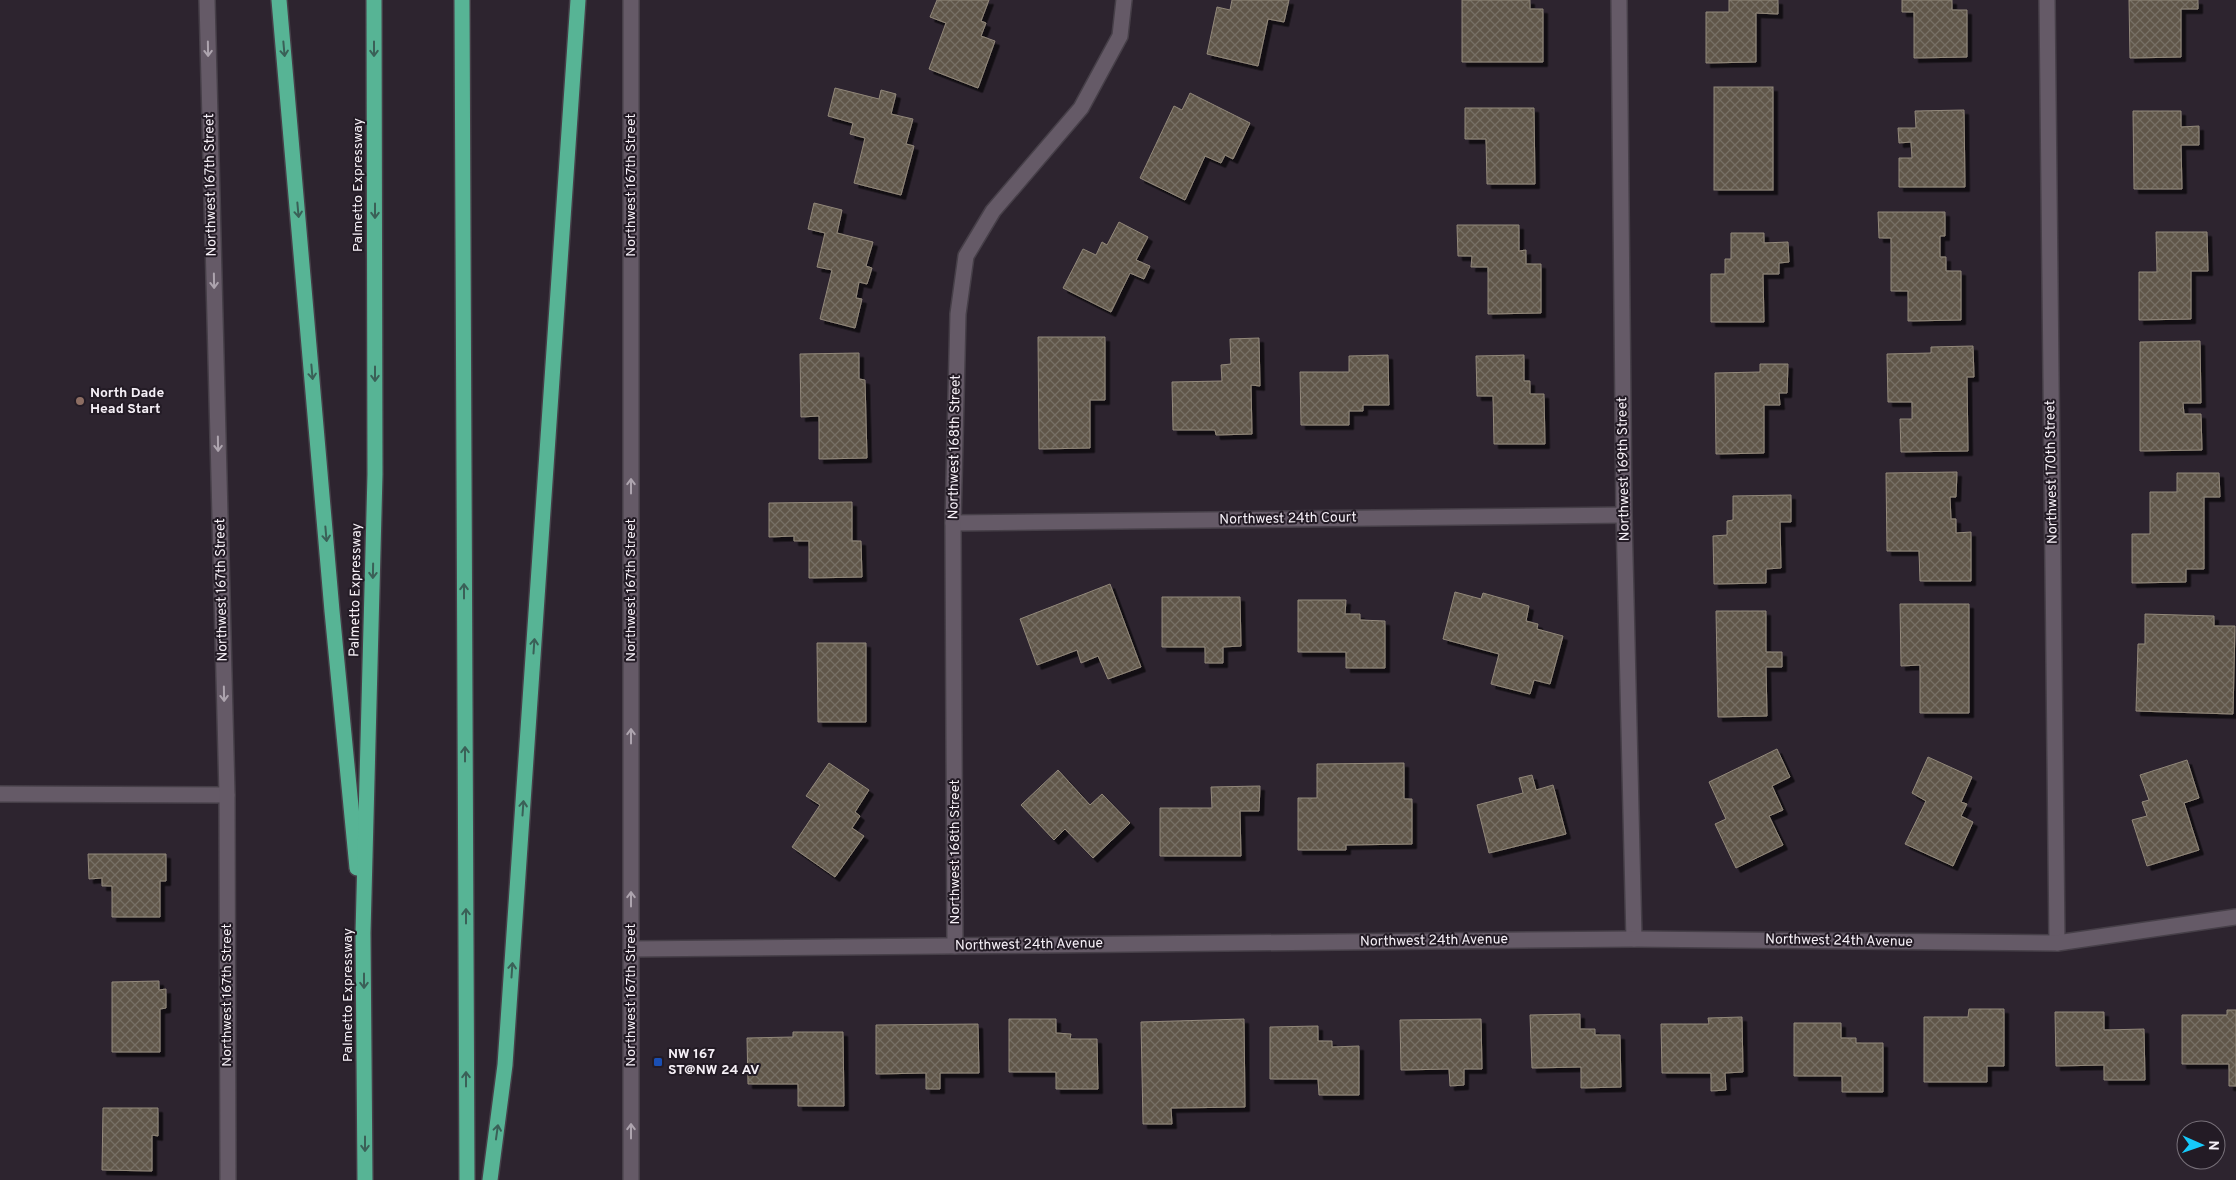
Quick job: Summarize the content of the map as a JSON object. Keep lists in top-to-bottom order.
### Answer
{
  "streets": {
    "highway": ["Palmetto Expressway"],
    "street": [
      "Northwest 167th Street",
      "Northwest 168th Street",
      "Northwest 169th Street",
      "Northwest 170th Street",
      "Northwest 24th Court",
      "Northwest 24th Avenue"
    ]
  },
  "crossings": [
    ["Northwest 167th Street", "Northwest 24th Avenue"],
    ["Northwest 168th Street", "Northwest 24th Court"],
    ["Northwest 168th Street", "Northwest 24th Avenue"],
    ["Northwest 169th Street", "Northwest 24th Court"],
    ["Northwest 169th Street", "Northwest 24th Avenue"],
    ["Northwest 170th Street", "Northwest 24th Avenue"]
  ],
  "places": {
    "other": ["North Dade Head Start"],
    "transit": ["NW 167 ST@NW 24 AV"]
  },
  "north": "right"
}
